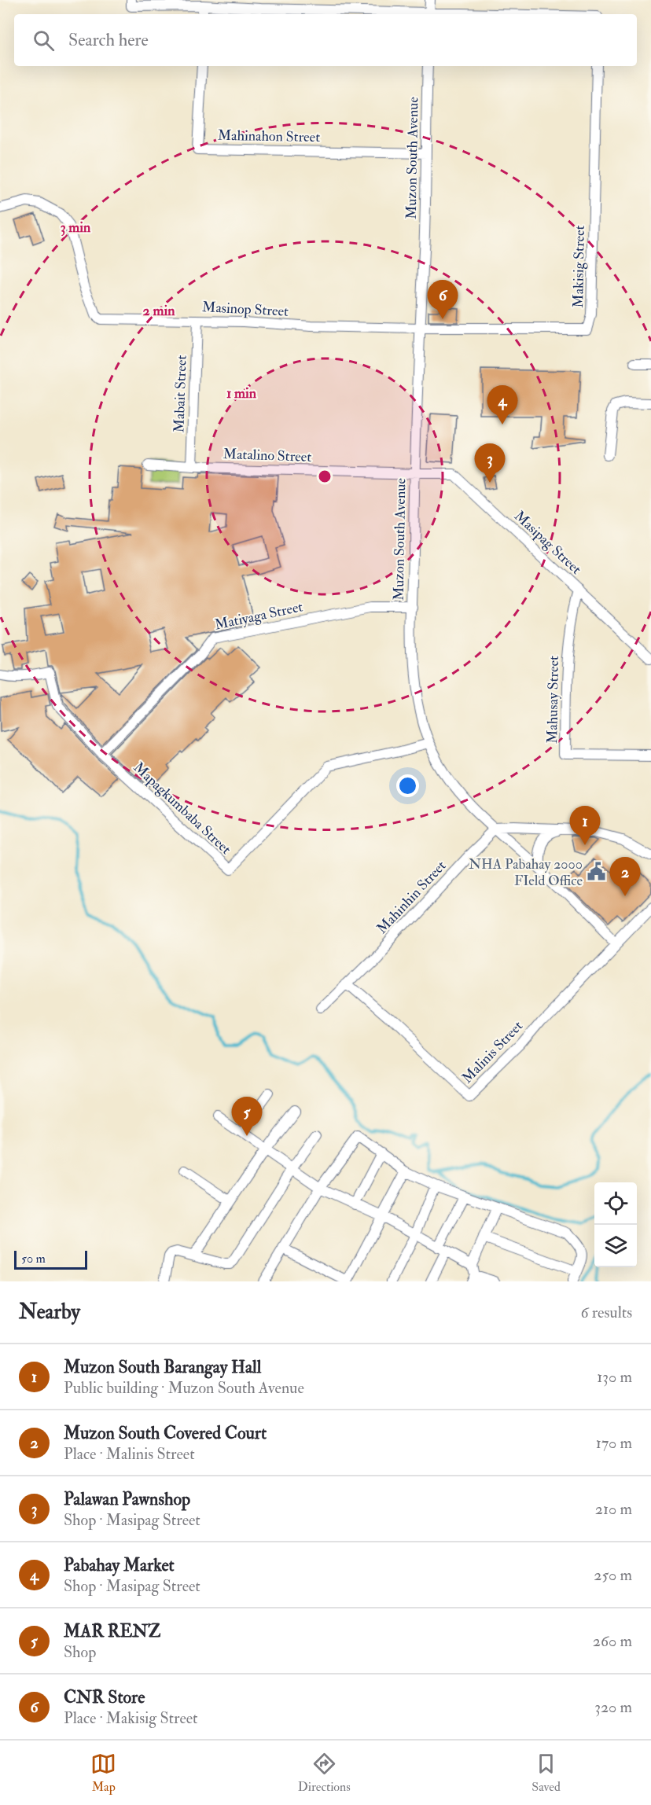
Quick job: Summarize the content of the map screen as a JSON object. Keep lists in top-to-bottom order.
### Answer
{
  "streets": {
    "street": [
      "Mahinahon Street",
      "Muzon South Avenue",
      "Makisig Street",
      "Masinop Street",
      "Mabait Street",
      "Matalino Street",
      "Masipag Street",
      "Matiyaga Street",
      "Mahusay Street",
      "Mapagkumbaba Street",
      "Mahinhin Street",
      "Malinis Street"
    ]
  },
  "crossings": [
    ["Mahinahon Street", "Muzon South Avenue"],
    ["Muzon South Avenue", "Makisig Street"],
    ["Muzon South Avenue", "Masinop Street"],
    ["Muzon South Avenue", "Matalino Street"],
    ["Muzon South Avenue", "Masipag Street"],
    ["Muzon South Avenue", "Matiyaga Street"],
    ["Muzon South Avenue", "Mapagkumbaba Street"],
    ["Muzon South Avenue", "Mahinhin Street"],
    ["Muzon South Avenue", "Malinis Street"],
    ["Makisig Street", "Masinop Street"],
    ["Masinop Street", "Mabait Street"],
    ["Mabait Street", "Matalino Street"],
    ["Matalino Street", "Masipag Street"],
    ["Masipag Street", "Mahusay Street"],
    ["Matiyaga Street", "Mapagkumbaba Street"],
    ["Mahinhin Street", "Malinis Street"]
  ],
  "places": {
    "public building": ["NHA Pabahay 2000 FIeld Office"]
  },
  "scale_bar": "50 m",
  "page": {
    "search": "Search here",
    "pins": [
      "6",
      "4",
      "3",
      "1",
      "2",
      "5"
    ],
    "scale": "50 m",
    "heading": ["Nearby", "6 results"],
    "list": [
      {
        "mark": "1",
        "name": "Muzon South Barangay Hall",
        "note": "Public building · Muzon South Avenue",
        "value": "130 m"
      },
      {
        "mark": "2",
        "name": "Muzon South Covered Court",
        "note": "Place · Malinis Street",
        "value": "170 m"
      },
      {
        "mark": "3",
        "name": "Palawan Pawnshop",
        "note": "Shop · Masipag Street",
        "value": "210 m"
      },
      {
        "mark": "4",
        "name": "Pabahay Market",
        "note": "Shop · Masipag Street",
        "value": "250 m"
      },
      {
        "mark": "5",
        "name": "MAR RENZ",
        "note": "Shop",
        "value": "260 m"
      },
      {
        "mark": "6",
        "name": "CNR Store",
        "note": "Place · Makisig Street",
        "value": "320 m"
      }
    ],
    "nav": ["Map", "Directions", "Saved"]
  },
  "rings": ["3 min", "2 min", "1 min"]
}
